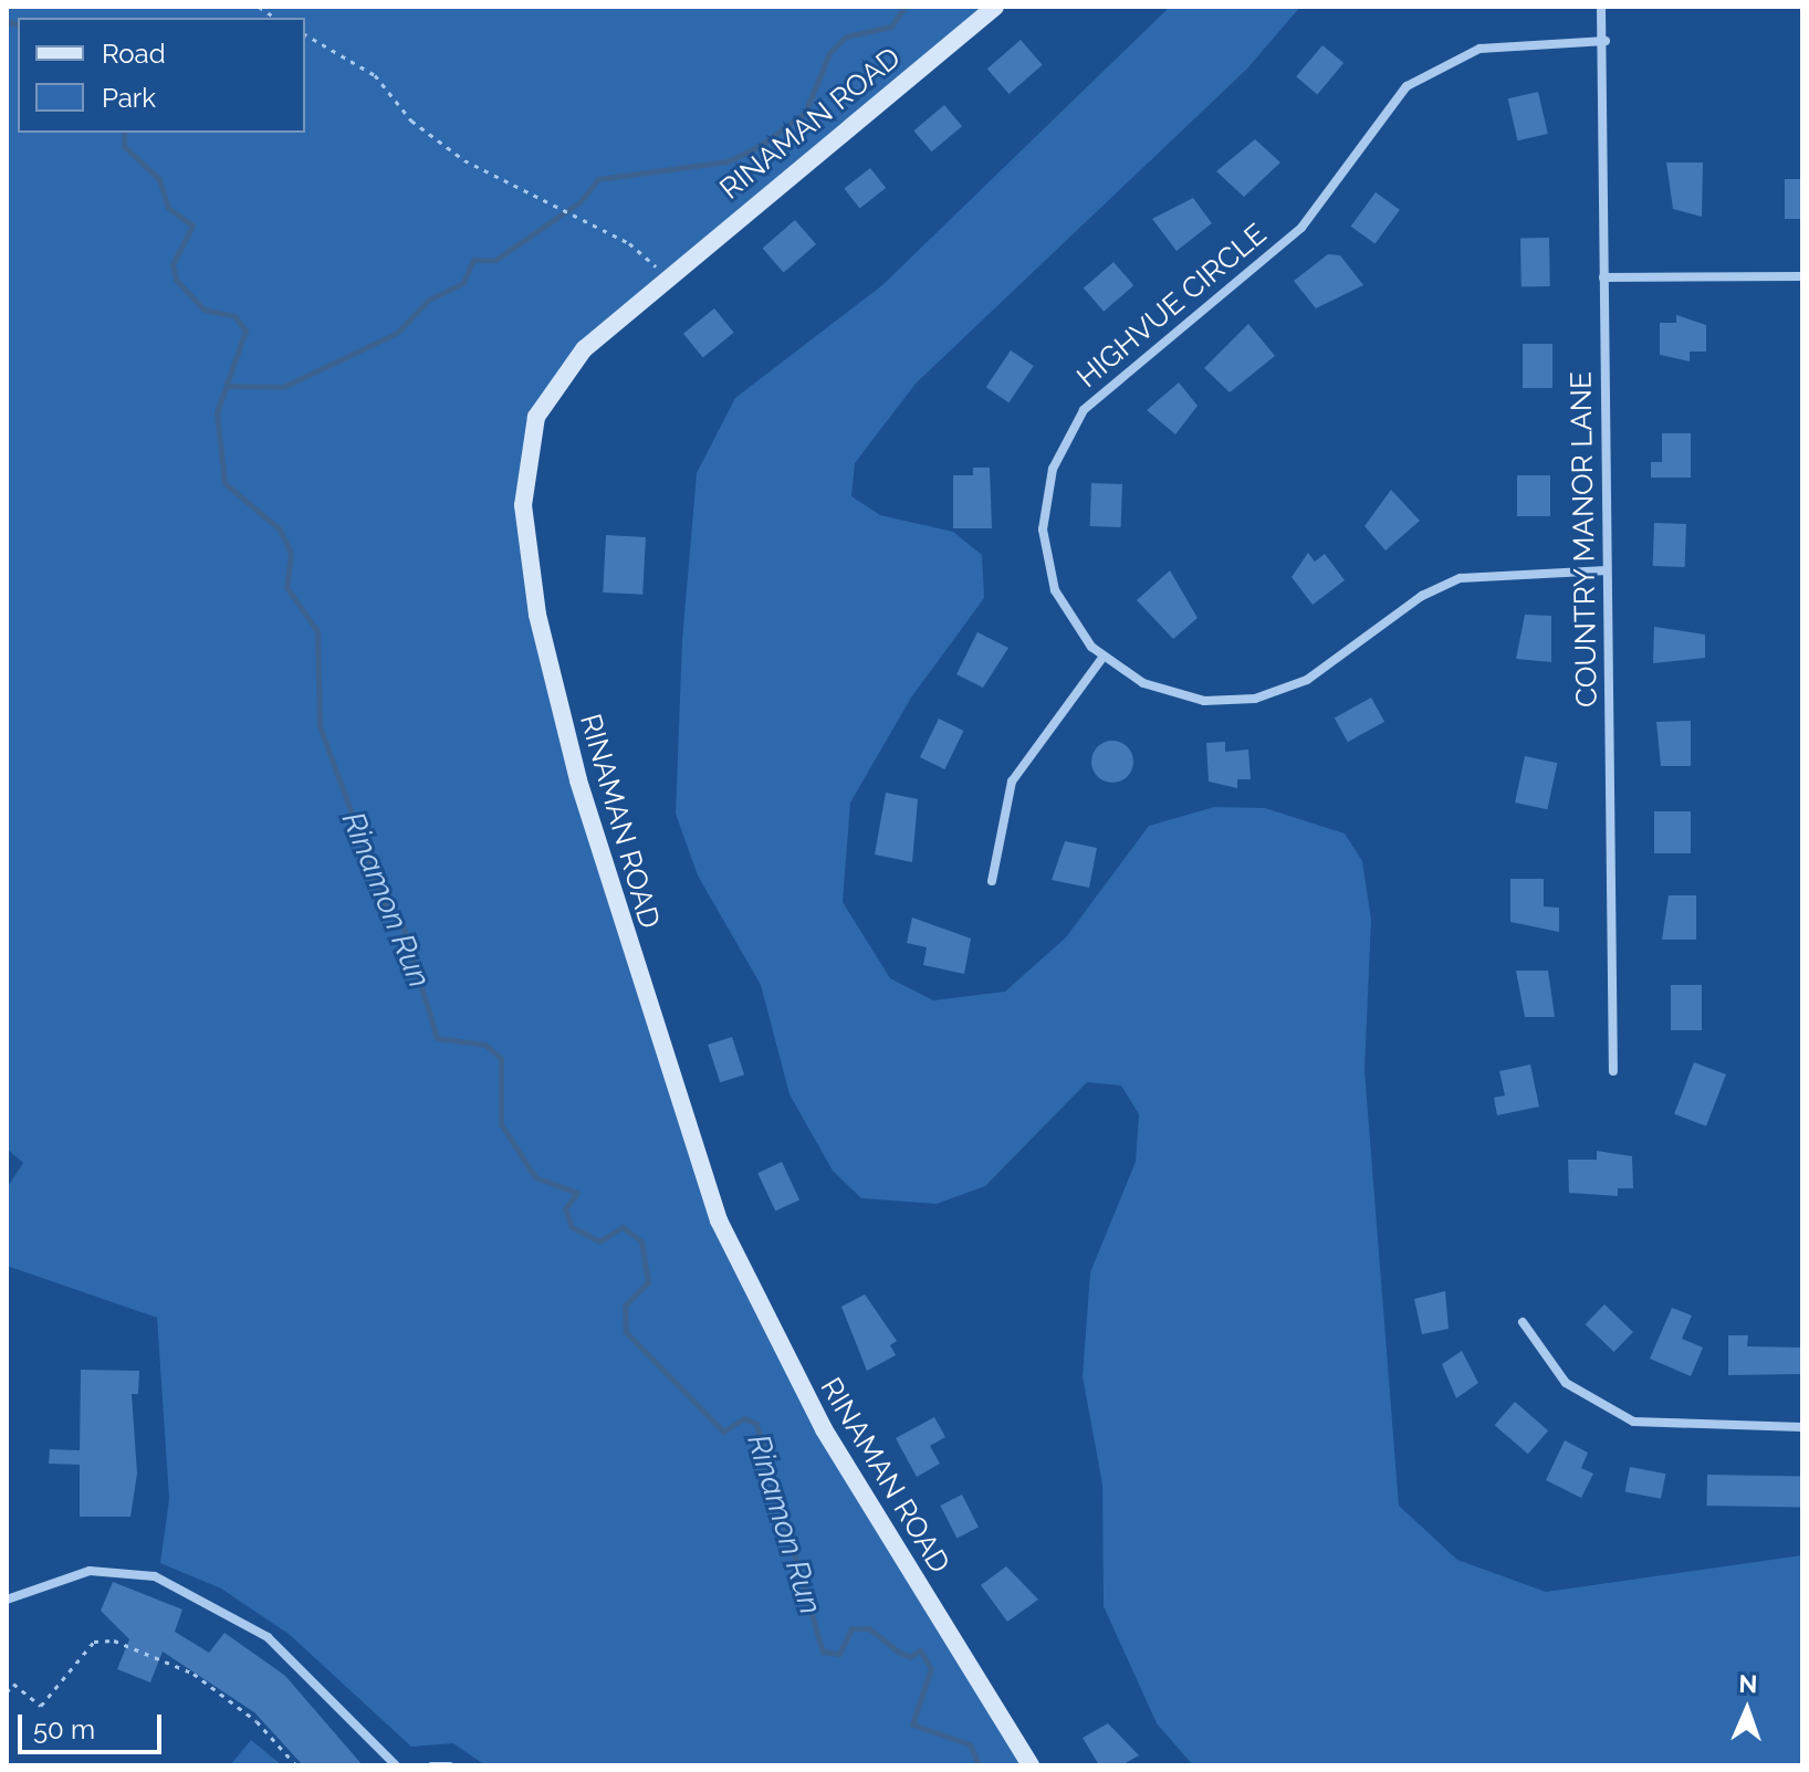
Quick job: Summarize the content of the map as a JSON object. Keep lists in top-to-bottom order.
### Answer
{
  "streets": {
    "street": ["RINAMAN ROAD", "HIGHVUE CIRCLE", "COUNTRY MANOR LANE"]
  },
  "crossings": [
    ["HIGHVUE CIRCLE", "COUNTRY MANOR LANE"]
  ],
  "water": ["Rinamon Run"],
  "legend": ["Road", "Park"],
  "scale_bar": "50 m",
  "north": "top"
}
